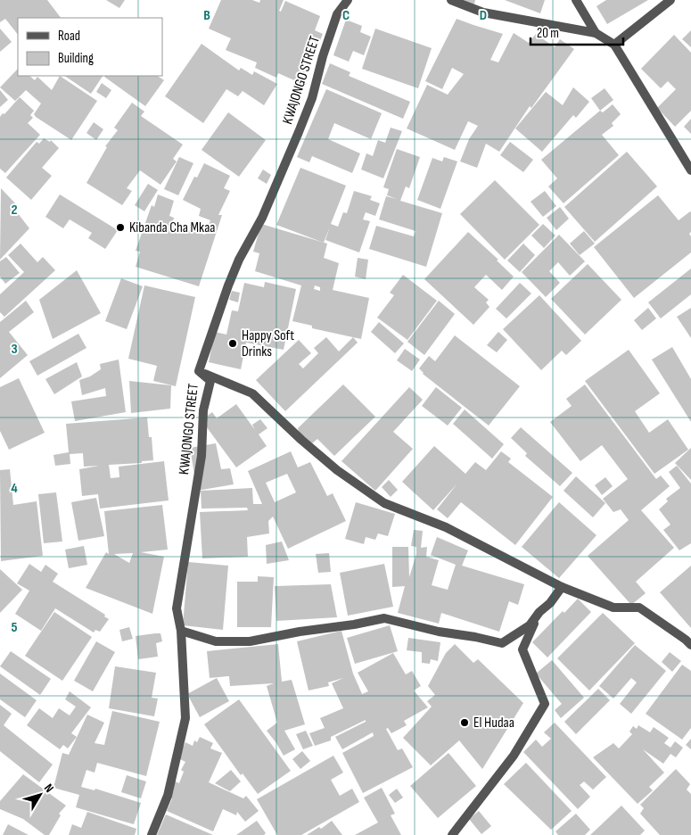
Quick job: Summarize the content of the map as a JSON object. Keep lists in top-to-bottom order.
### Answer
{
  "streets": {
    "street": ["KWAJONGO STREET"]
  },
  "places": ["Kibanda Cha Mkaa", "Happy Soft Drinks", "El Hudaa"],
  "legend": ["Road", "Building"],
  "scale_bar": "20 m",
  "north": "top right",
  "grid": {
    "columns": ["B", "C", "D"],
    "rows": [
      "2",
      "3",
      "4",
      "5"
    ]
  }
}
